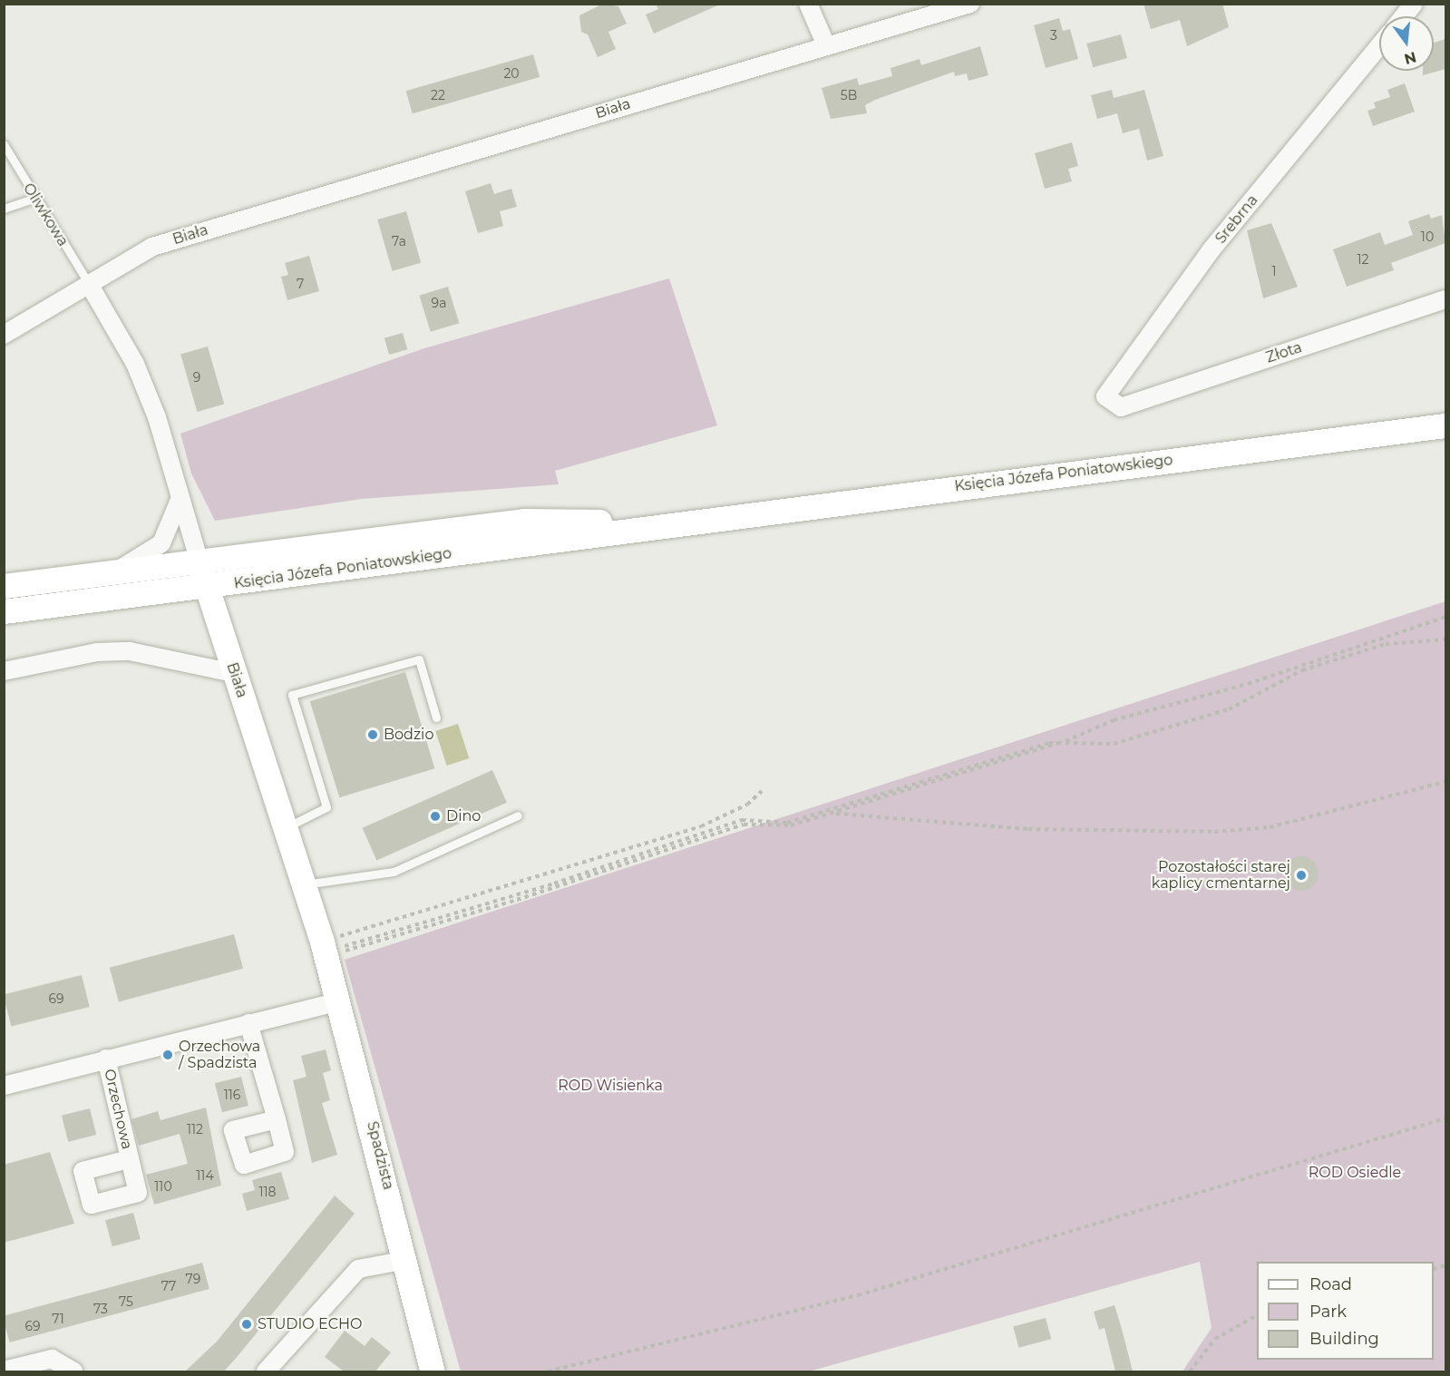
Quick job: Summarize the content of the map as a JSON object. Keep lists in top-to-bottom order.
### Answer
{
  "streets": {
    "main road": ["Biała", "Księcia Józefa Poniatowskiego", "Spadzista"],
    "street": ["Srebrna", "Złota", "Orzechowa"],
    "lane": ["Oliwkowa"]
  },
  "crossings": [
    ["Biała", "Oliwkowa"],
    ["Biała", "Księcia Józefa Poniatowskiego"],
    ["Biała", "Spadzista"],
    ["Srebrna", "Złota"],
    ["Orzechowa", "Spadzista"]
  ],
  "parks": ["ROD Wisienka", "ROD Osiedle"],
  "places": [
    "Bodzio",
    "Dino",
    "Pozostałości starej kaplicy cmentarnej",
    "Orzechowa / Spadzista",
    "STUDIO ECHO"
  ],
  "house_numbers": [
    "3",
    "20",
    "22",
    "5B",
    "10",
    "7a",
    "12",
    "1",
    "7",
    "9a",
    "9",
    "69",
    "116",
    "112",
    "114",
    "110",
    "118",
    "79",
    "77",
    "75",
    "73",
    "71",
    "69"
  ],
  "legend": ["Road", "Park", "Building"],
  "north": "bottom"
}
